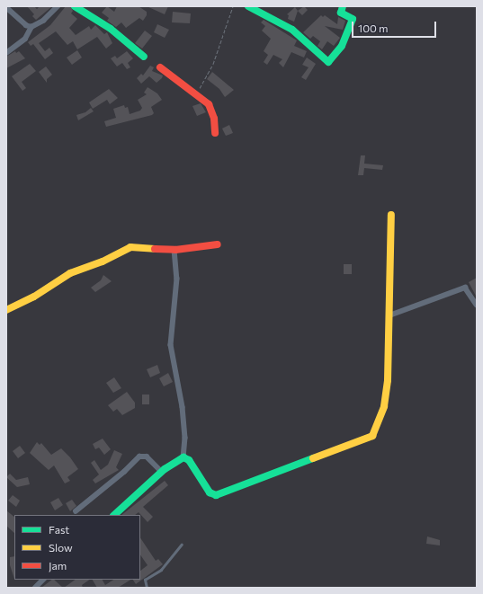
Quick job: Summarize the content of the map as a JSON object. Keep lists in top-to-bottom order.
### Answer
{
  "legend": ["Fast", "Slow", "Jam"],
  "scale_bar": "100 m"
}
